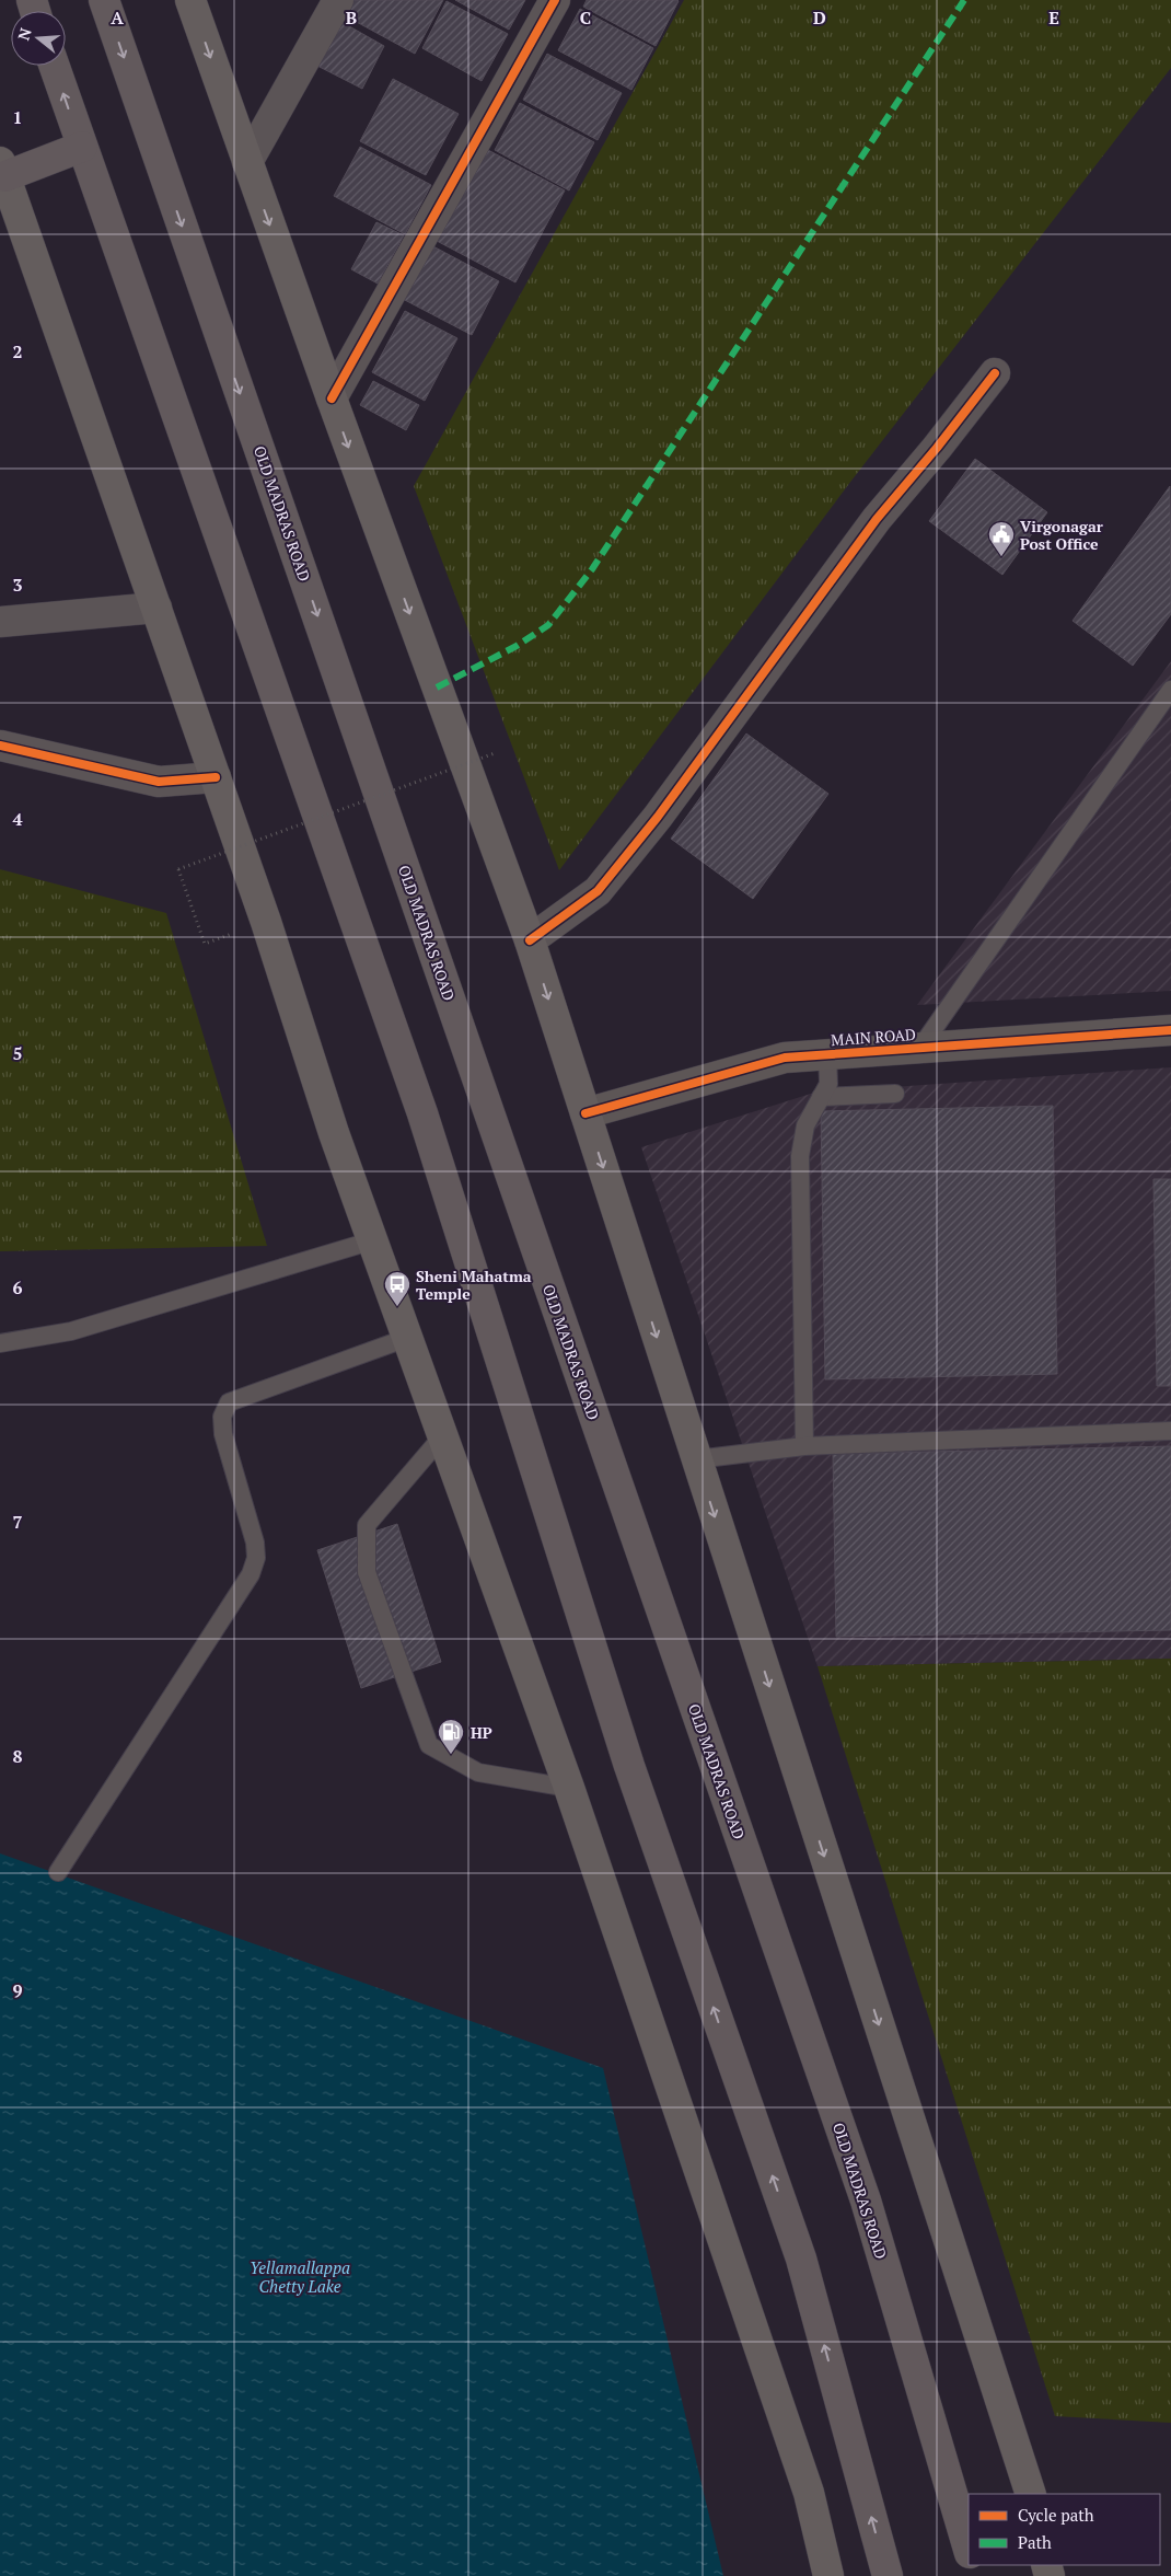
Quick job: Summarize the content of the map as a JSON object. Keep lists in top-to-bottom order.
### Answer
{
  "streets": {
    "highway": ["OLD MADRAS ROAD"],
    "street": ["MAIN ROAD"]
  },
  "water": ["Yellamallappa Chetty Lake"],
  "places": {
    "public building": ["Virgonagar Post Office"],
    "bus stop": ["Sheni Mahatma Temple"],
    "fuel station": ["HP"]
  },
  "legend": ["Cycle path", "Path"],
  "north": "left",
  "grid": {
    "columns": [
      "A",
      "B",
      "C",
      "D",
      "E"
    ],
    "rows": [
      "1",
      "2",
      "3",
      "4",
      "5",
      "6",
      "7",
      "8",
      "9"
    ]
  }
}
